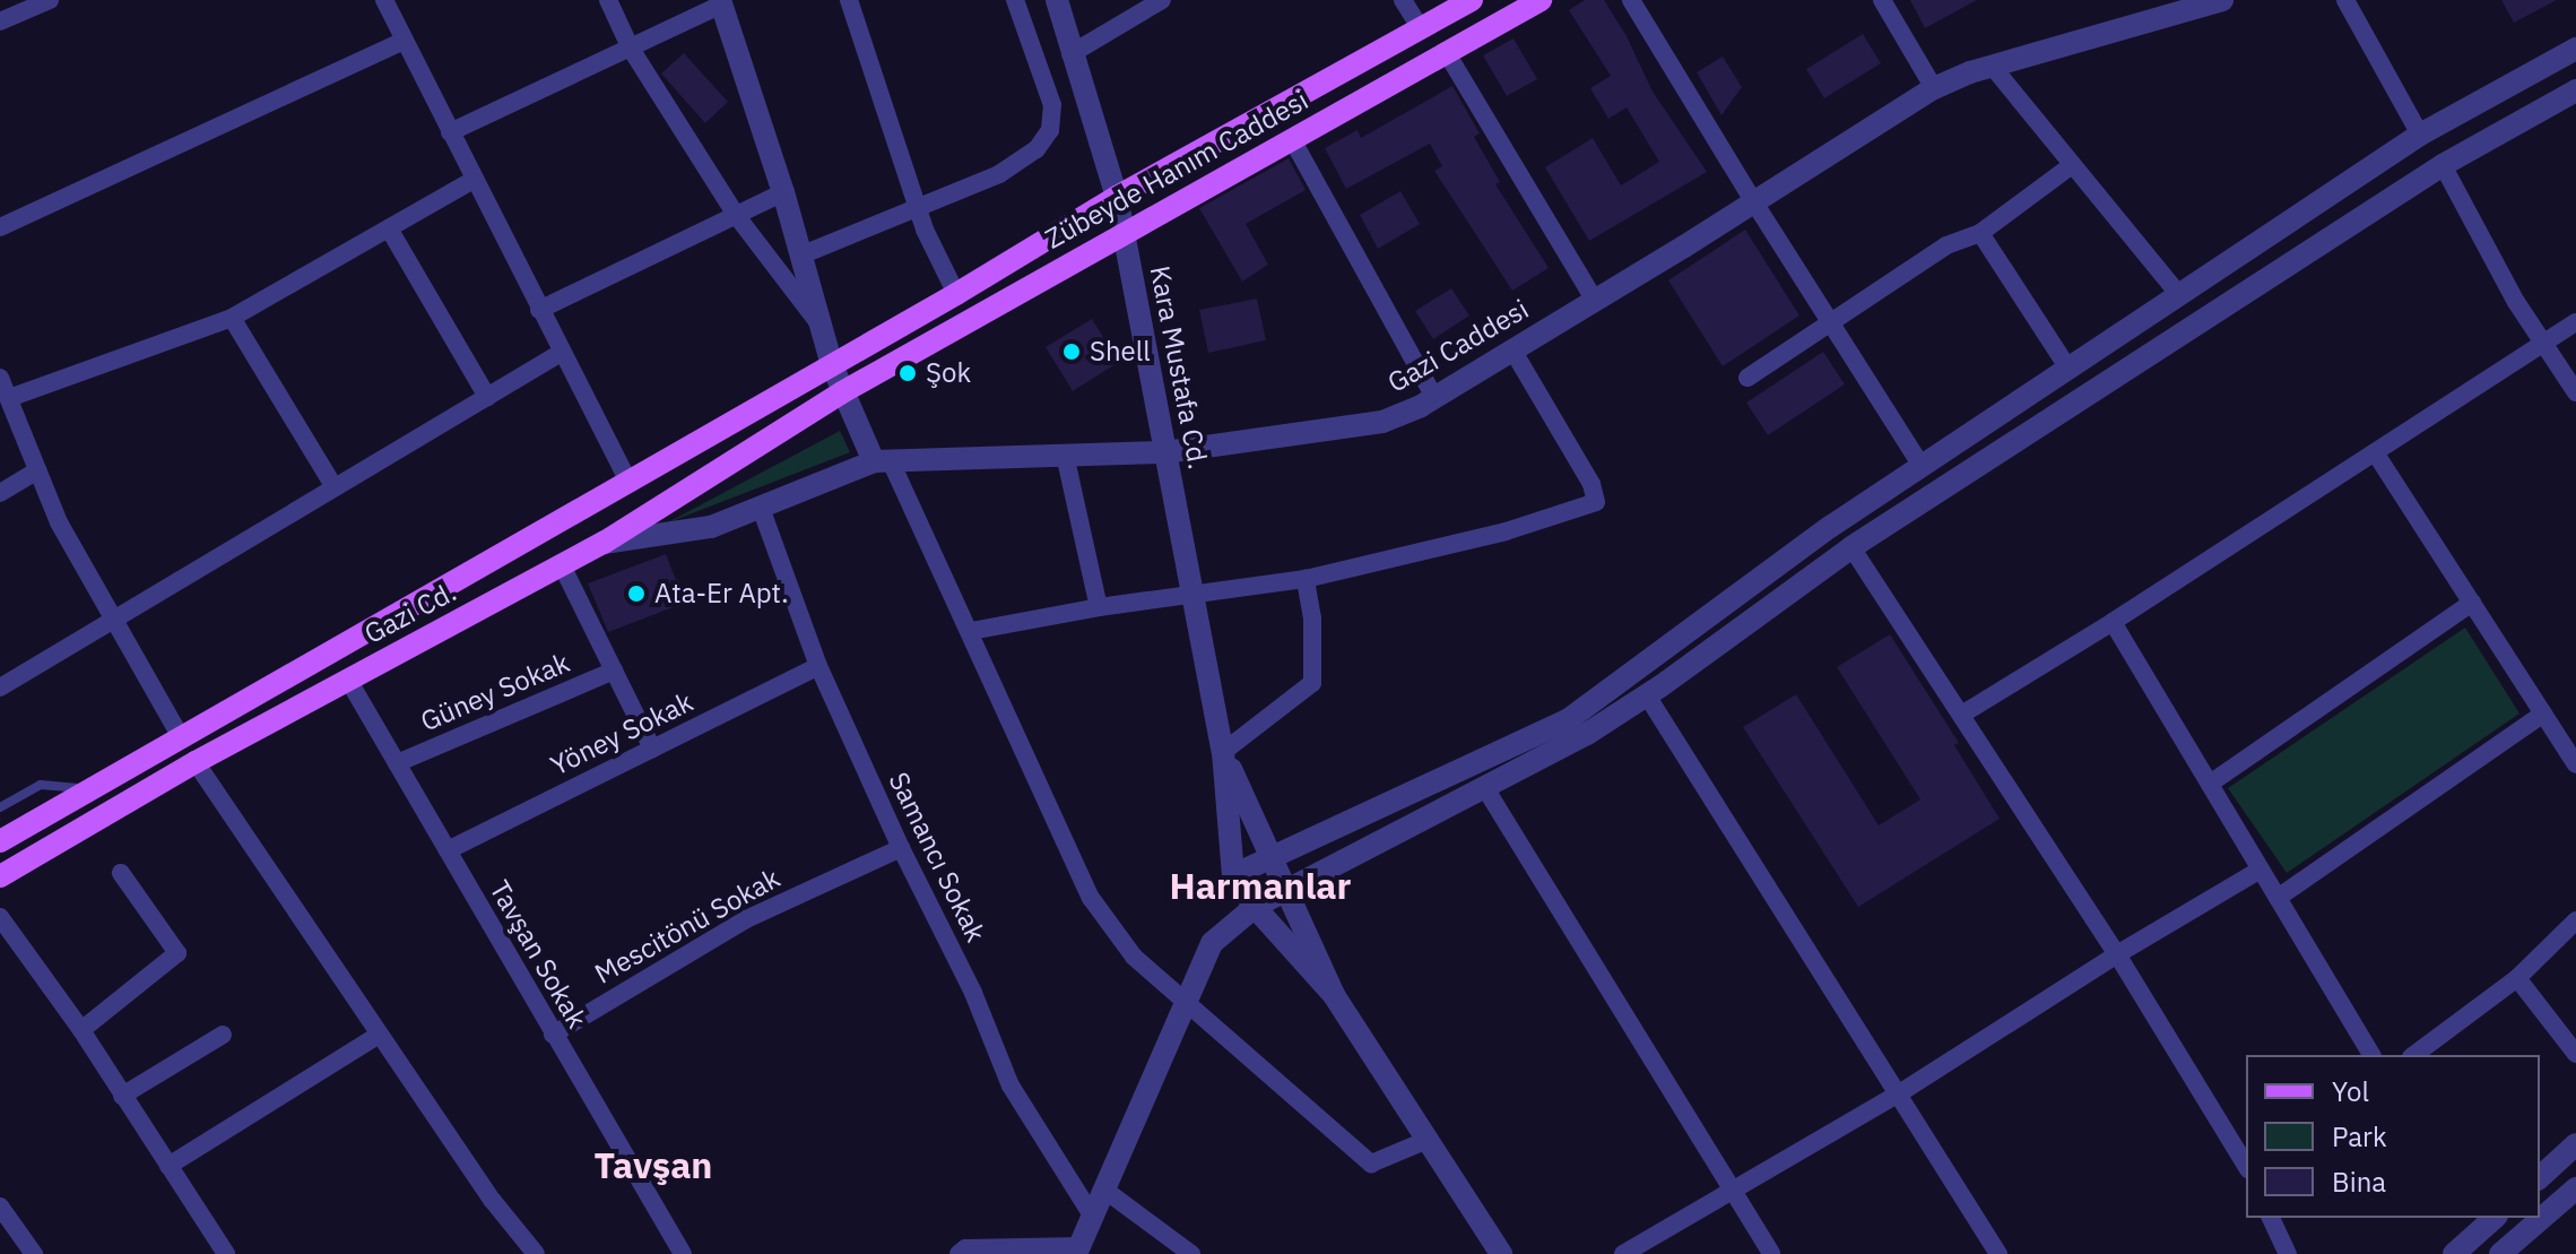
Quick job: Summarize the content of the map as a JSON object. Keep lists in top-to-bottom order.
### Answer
{
  "streets": {
    "main road": ["Zübeyde Hanım Caddesi", "Gazi Cd."],
    "street": [
      "Gazi Caddesi",
      "Kara Mustafa Cd.",
      "Güney Sokak",
      "Yöney Sokak",
      "Samancı Sokak",
      "Mescitönü Sokak",
      "Tavşan Sokak"
    ]
  },
  "crossings": [
    ["Zübeyde Hanım Caddesi", "Kara Mustafa Cd."],
    ["Zübeyde Hanım Caddesi", "Gazi Cd."],
    ["Gazi Caddesi", "Kara Mustafa Cd."],
    ["Gazi Caddesi", "Gazi Cd."],
    ["Gazi Caddesi", "Samancı Sokak"],
    ["Kara Mustafa Cd.", "Gazi Cd."],
    ["Gazi Cd.", "Tavşan Sokak"],
    ["Güney Sokak", "Tavşan Sokak"],
    ["Yöney Sokak", "Samancı Sokak"],
    ["Yöney Sokak", "Tavşan Sokak"],
    ["Samancı Sokak", "Mescitönü Sokak"],
    ["Mescitönü Sokak", "Tavşan Sokak"]
  ],
  "districts": ["Harmanlar", "Tavşan"],
  "places": ["Shell", "Şok", "Ata-Er Apt."],
  "legend": ["Yol", "Park", "Bina"]
}
